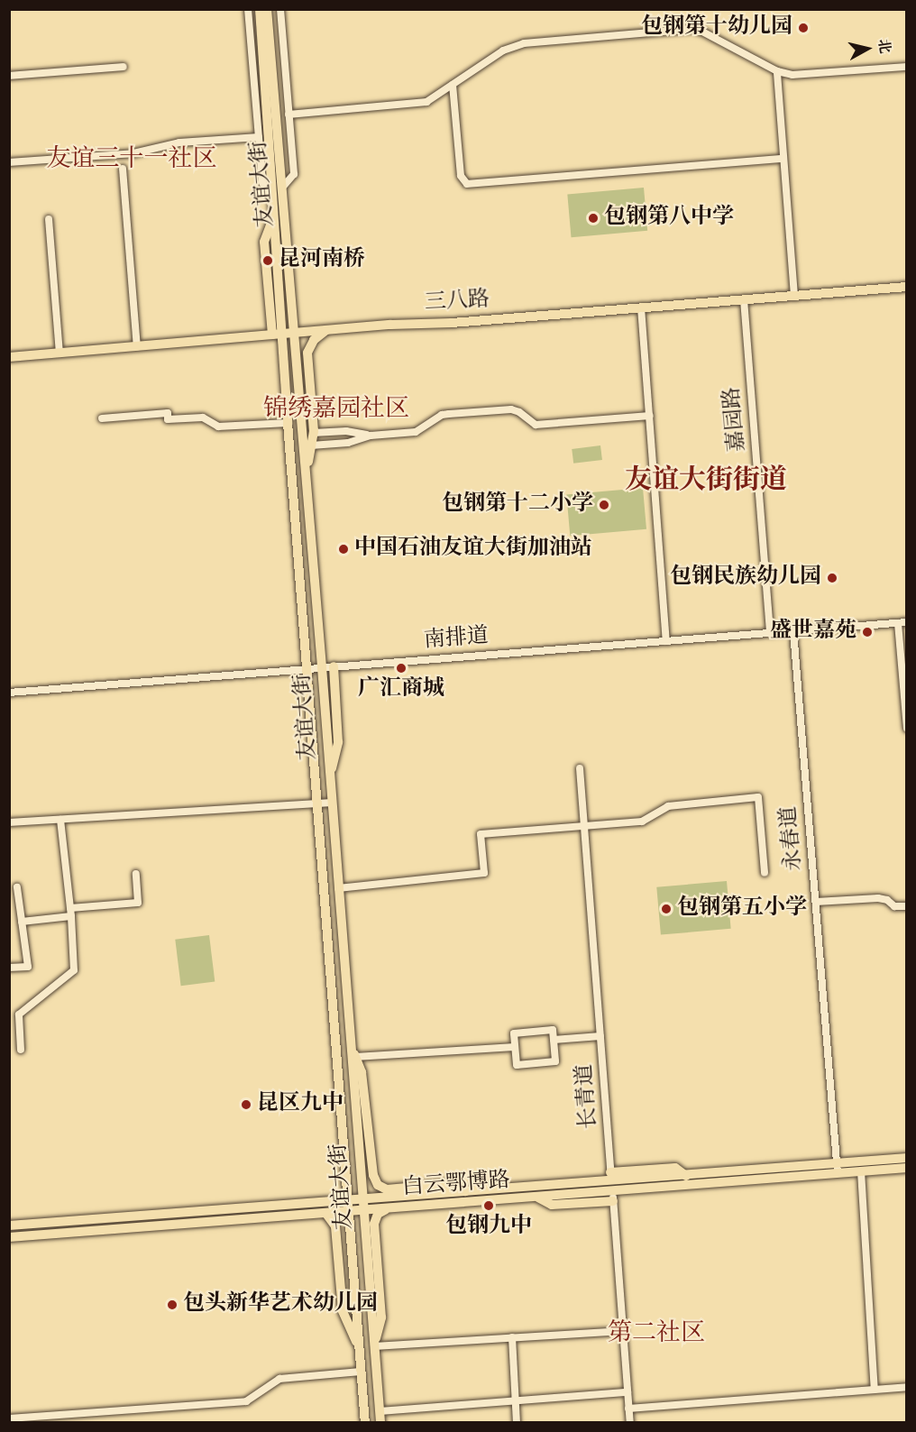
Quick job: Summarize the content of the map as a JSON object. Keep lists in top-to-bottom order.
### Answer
{
  "streets": {
    "main road": ["友谊大街", "三八路", "白云鄂博路"],
    "street": [
      "嘉园路",
      "南排道",
      "永春道",
      "长青道"
    ]
  },
  "crossings": [
    ["友谊大街", "三八路"],
    ["友谊大街", "南排道"],
    ["友谊大街", "白云鄂博路"],
    ["三八路", "嘉园路"],
    ["嘉园路", "南排道"],
    ["南排道", "永春道"],
    ["永春道", "白云鄂博路"],
    ["长青道", "白云鄂博路"]
  ],
  "districts": [
    "友谊三十一社区",
    "锦绣嘉园社区",
    "友谊大街街道",
    "第二社区"
  ],
  "places": [
    "包钢第十幼儿园",
    "包钢第八中学",
    "昆河南桥",
    "包钢第十二小学",
    "中国石油友谊大街加油站",
    "包钢民族幼儿园",
    "盛世嘉苑",
    "广汇商城",
    "包钢第五小学",
    "昆区九中",
    "包钢九中",
    "包头新华艺术幼儿园"
  ],
  "north": "right"
}
